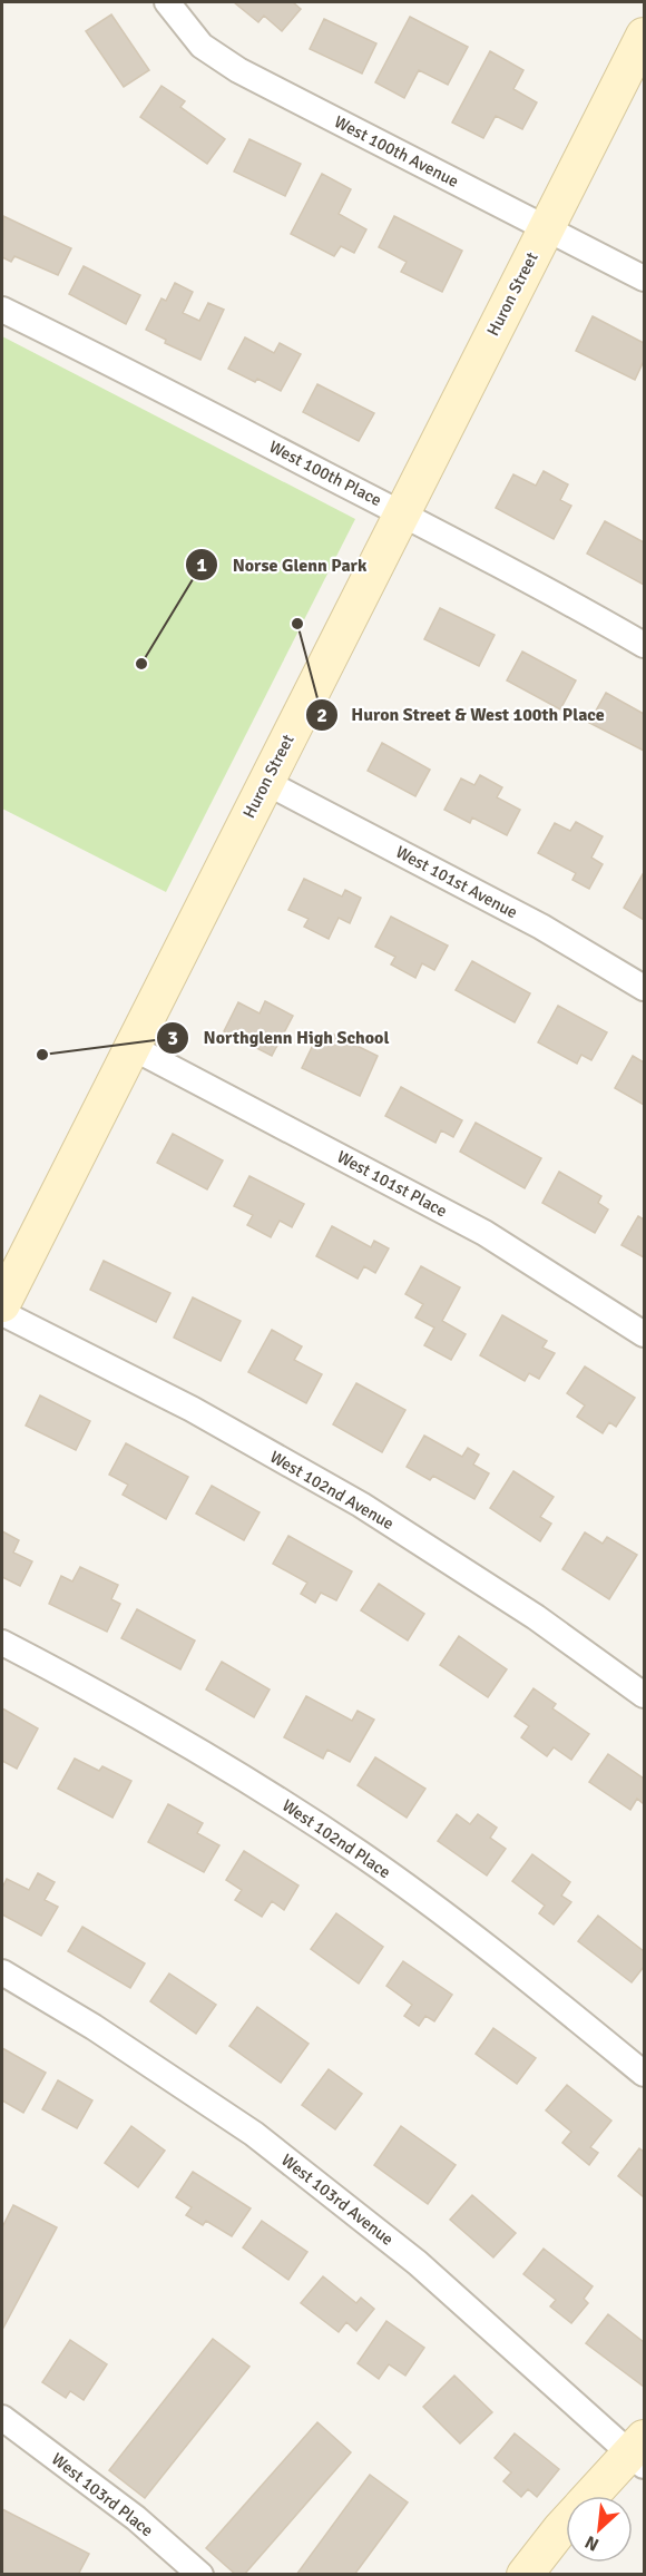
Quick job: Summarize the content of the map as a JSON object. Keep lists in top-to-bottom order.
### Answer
{
  "streets": {
    "main road": ["Huron Street"],
    "street": [
      "West 100th Avenue",
      "West 100th Place",
      "West 101st Avenue",
      "West 101st Place",
      "West 102nd Avenue",
      "West 102nd Place",
      "West 103rd Avenue",
      "West 103rd Place"
    ]
  },
  "crossings": [
    ["West 100th Avenue", "Huron Street"],
    ["Huron Street", "West 100th Place"],
    ["Huron Street", "West 101st Avenue"],
    ["Huron Street", "West 101st Place"]
  ],
  "places": ["Huron Street & West 100th Place", "Norse Glenn Park", "Northglenn High School"],
  "north": "bottom left"
}
